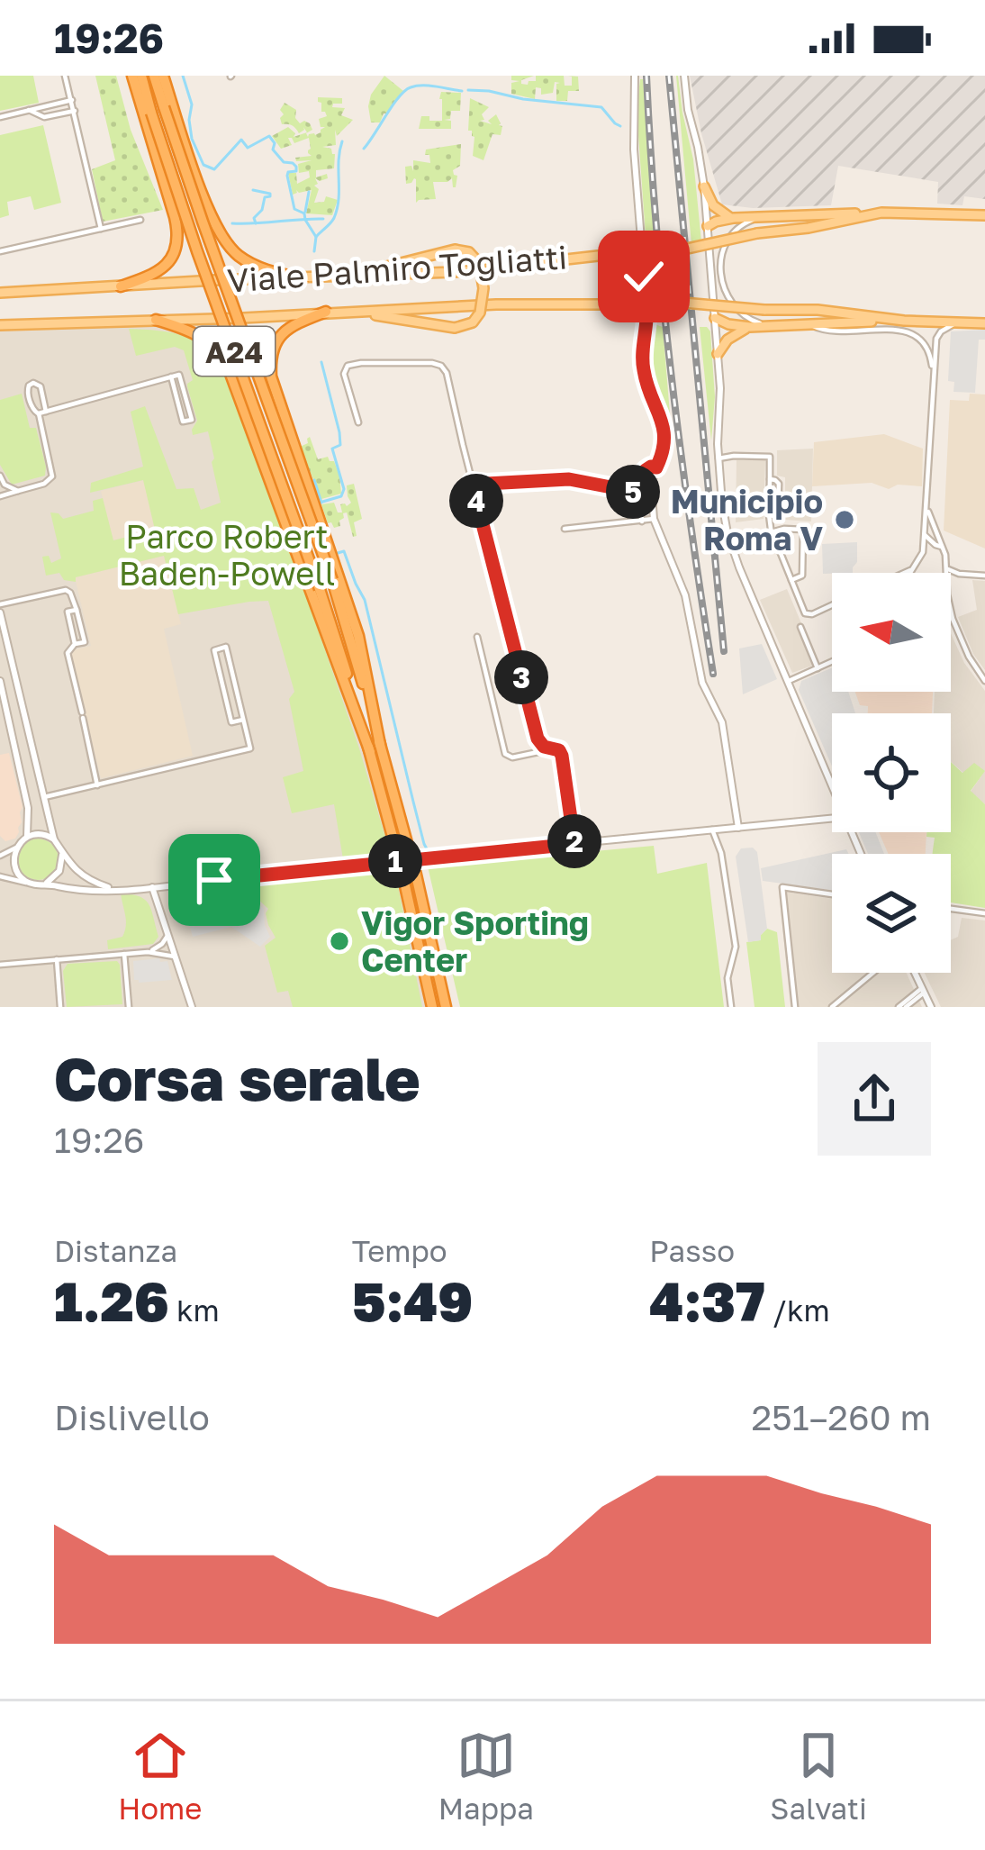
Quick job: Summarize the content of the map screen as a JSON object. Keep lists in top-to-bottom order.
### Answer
{
  "streets": {
    "highway": ["A24"],
    "main road": ["Viale Palmiro Togliatti"]
  },
  "parks": ["Parco Robert Baden-Powell"],
  "places": ["Municipio Roma V", "Vigor Sporting Center"],
  "north": "left",
  "page": {
    "status": "19:26",
    "pins": [
      "5",
      "4",
      "3",
      "2",
      "1"
    ],
    "heading": ["Corsa serale", "19:26"],
    "stats": [
      ["Distanza", "1.26 km"],
      ["Tempo", "5:49"],
      ["Passo", "4:37 /km"]
    ],
    "chart": ["Dislivello", "251–260 m"],
    "tabs": ["Home", "Mappa", "Salvati"]
  }
}
